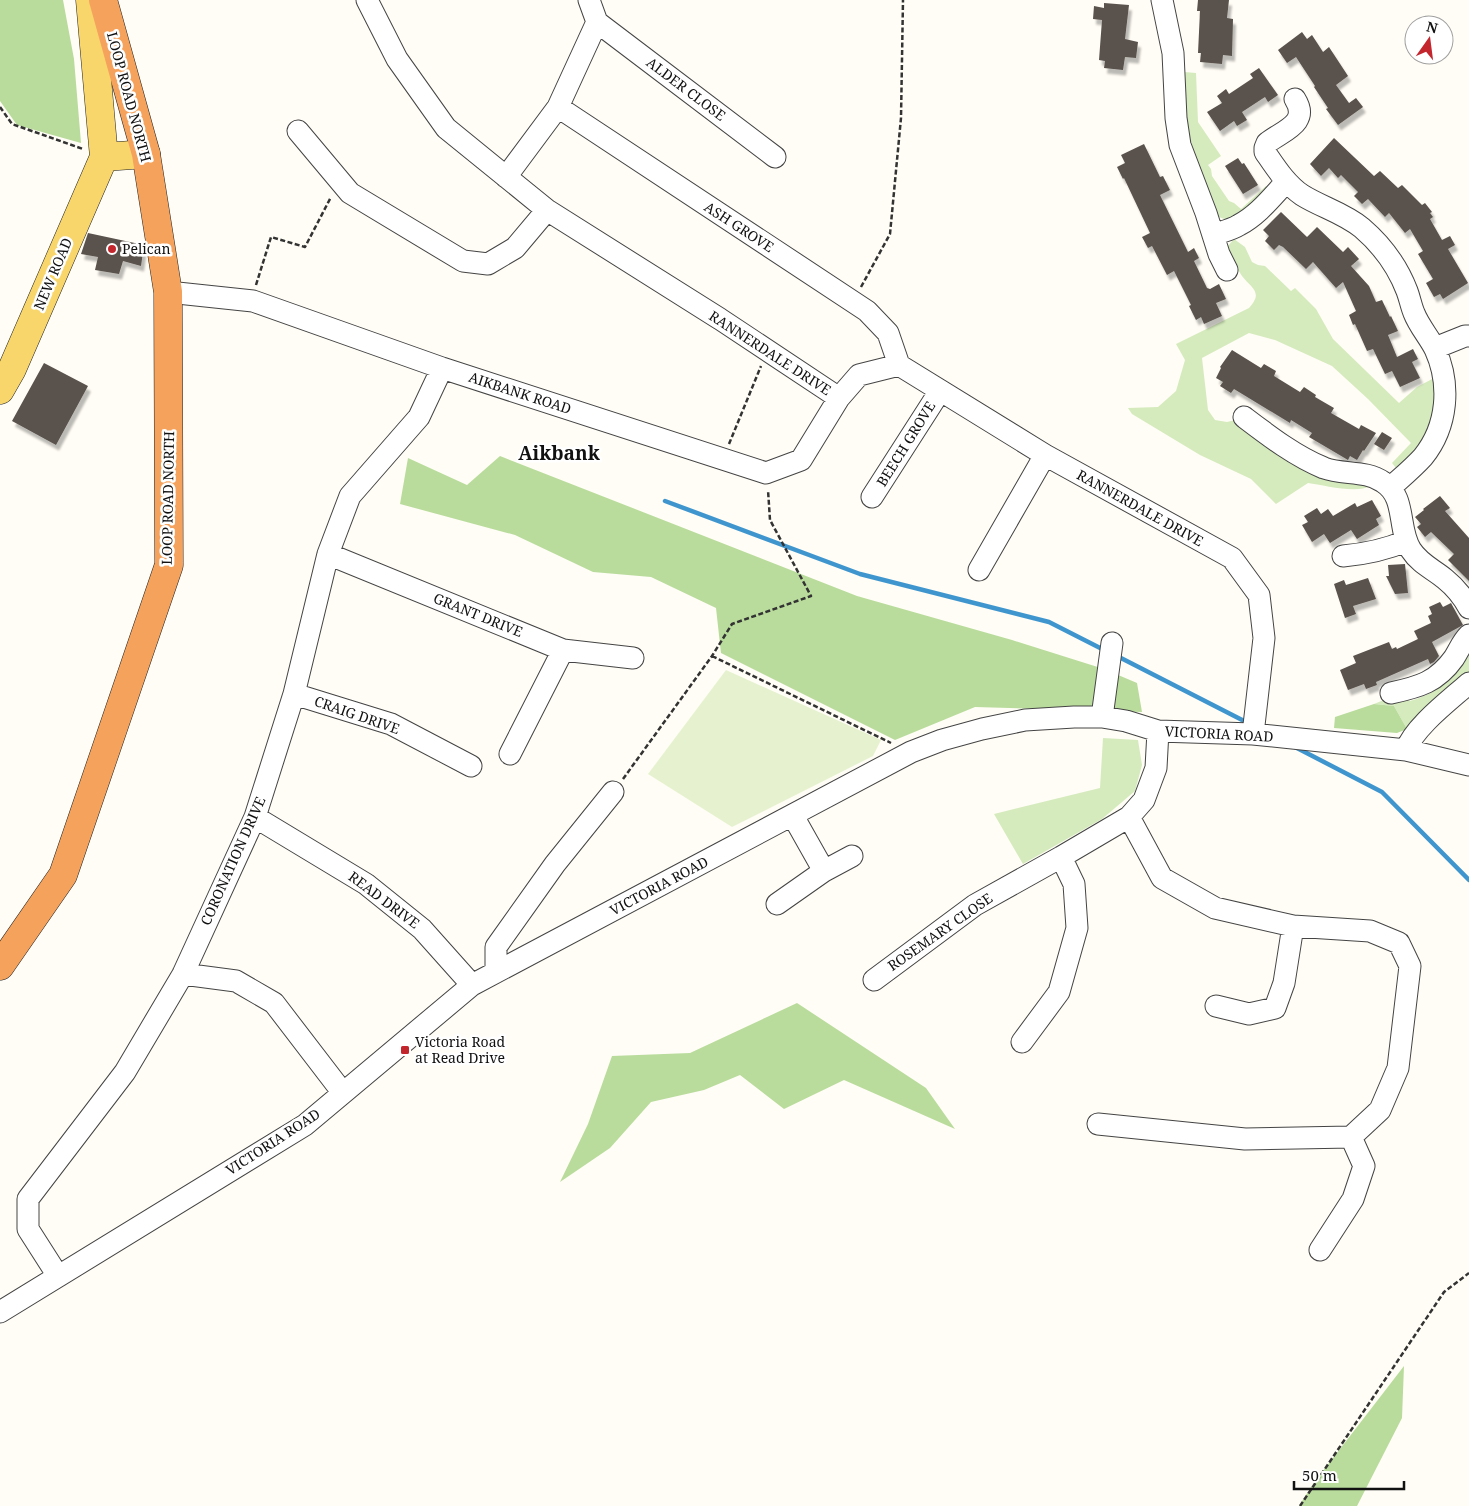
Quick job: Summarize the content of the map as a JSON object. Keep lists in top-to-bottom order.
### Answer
{
  "streets": {
    "highway": ["LOOP ROAD NORTH"],
    "main road": ["NEW ROAD"],
    "street": [
      "ALDER CLOSE",
      "ASH GROVE",
      "RANNERDALE DRIVE",
      "AIKBANK ROAD",
      "BEECH GROVE",
      "GRANT DRIVE",
      "CRAIG DRIVE",
      "VICTORIA ROAD",
      "CORONATION DRIVE",
      "READ DRIVE",
      "ROSEMARY CLOSE"
    ]
  },
  "crossings": [
    ["LOOP ROAD NORTH", "AIKBANK ROAD"],
    ["ASH GROVE", "RANNERDALE DRIVE"],
    ["RANNERDALE DRIVE", "BEECH GROVE"],
    ["RANNERDALE DRIVE", "VICTORIA ROAD"],
    ["AIKBANK ROAD", "CORONATION DRIVE"],
    ["GRANT DRIVE", "CORONATION DRIVE"],
    ["CRAIG DRIVE", "CORONATION DRIVE"],
    ["VICTORIA ROAD", "CORONATION DRIVE"],
    ["VICTORIA ROAD", "READ DRIVE"],
    ["VICTORIA ROAD", "ROSEMARY CLOSE"],
    ["CORONATION DRIVE", "READ DRIVE"]
  ],
  "districts": ["Aikbank"],
  "places": {
    "other": ["Pelican"],
    "transit": ["Victoria Road at Read Drive"]
  },
  "scale_bar": "50 m",
  "north": "top"
}
